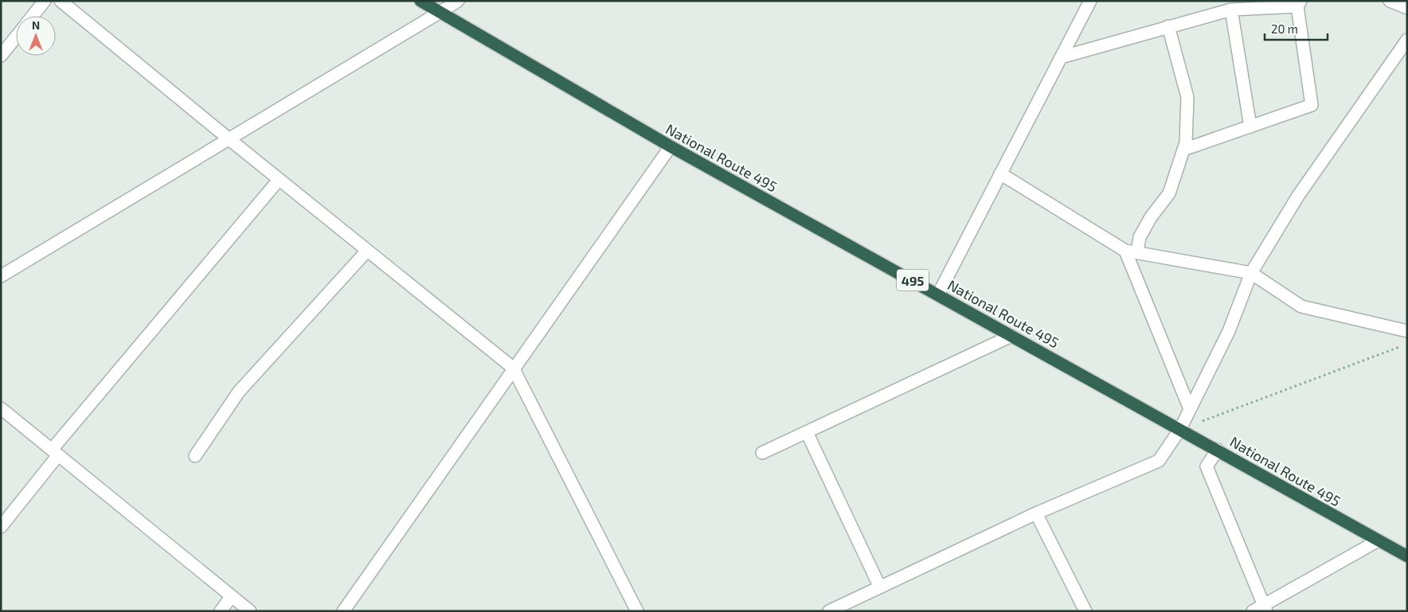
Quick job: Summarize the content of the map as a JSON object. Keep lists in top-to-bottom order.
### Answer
{
  "streets": {
    "highway": ["National Route 495", "495"]
  },
  "scale_bar": "20 m",
  "north": "top"
}
